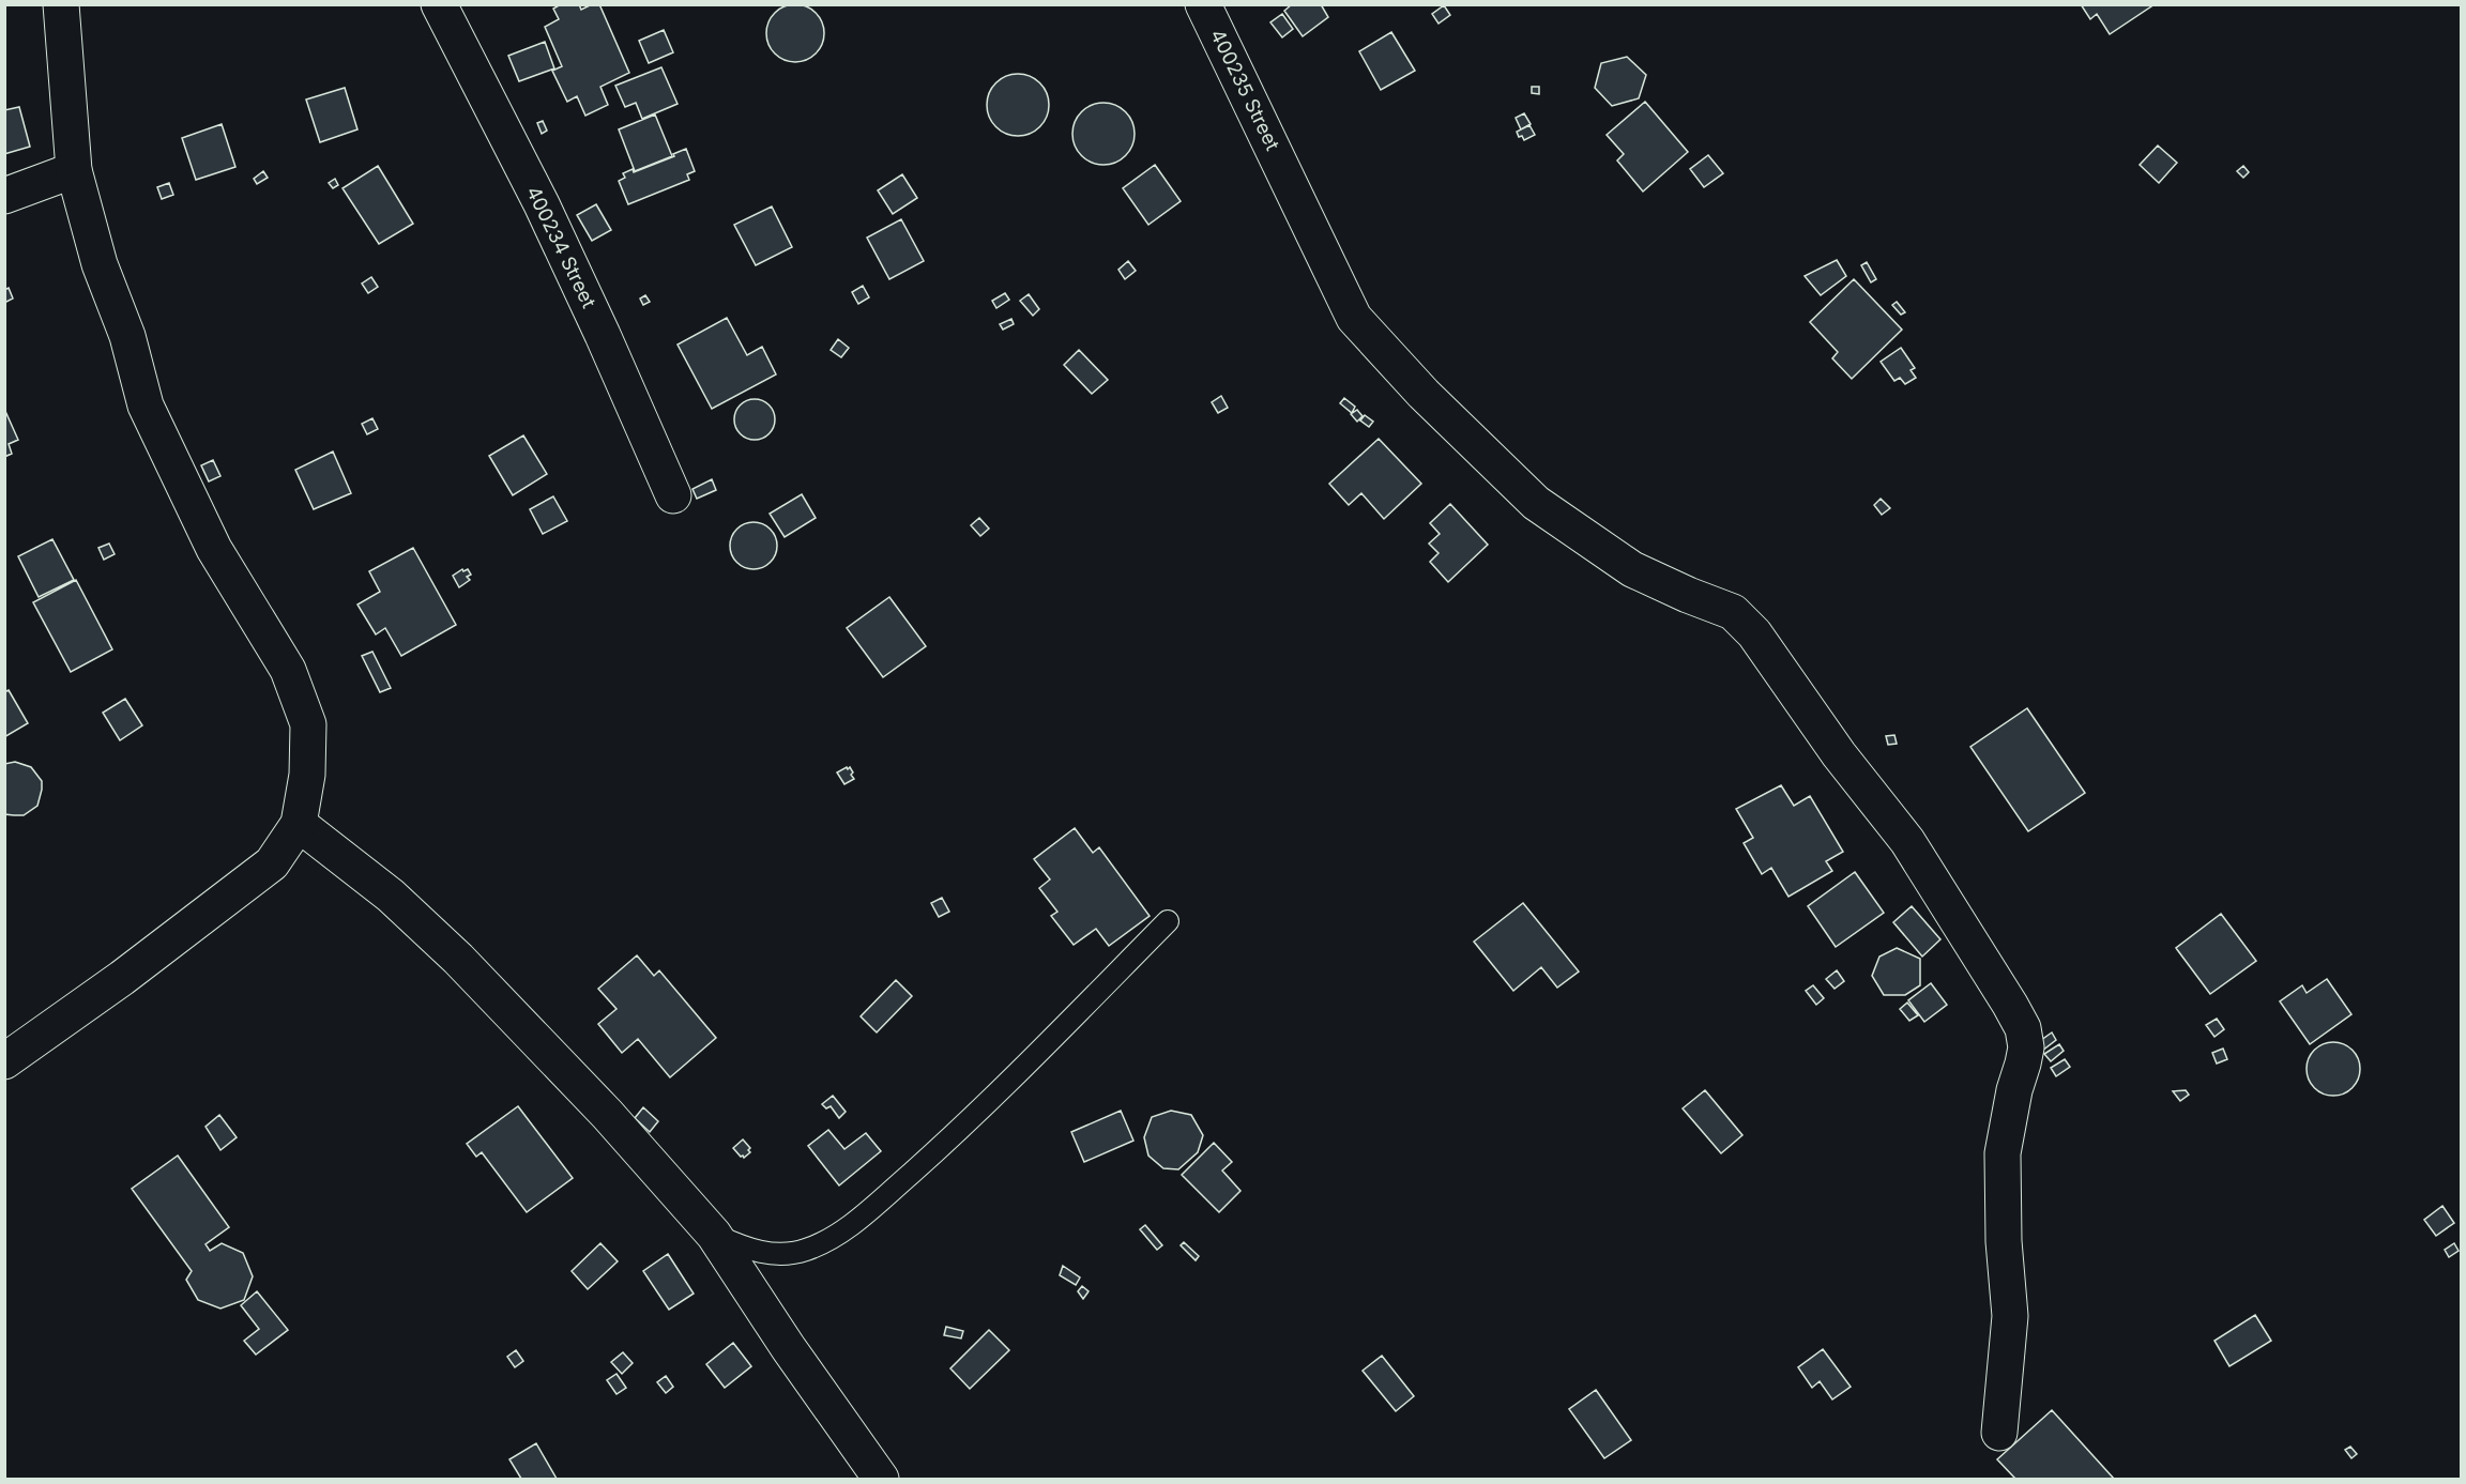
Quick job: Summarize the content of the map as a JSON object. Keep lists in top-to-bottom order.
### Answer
{
  "streets": {
    "street": ["400235 Street", "400234 Street"]
  }
}
